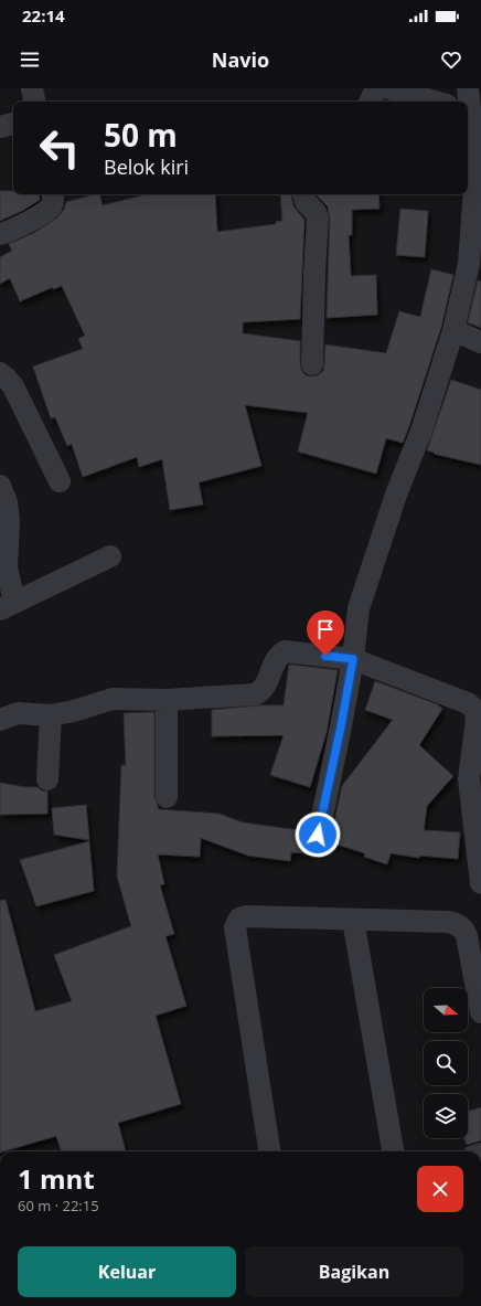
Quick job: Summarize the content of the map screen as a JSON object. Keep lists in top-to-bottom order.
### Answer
{
  "north": "right",
  "page": {
    "status": "22:14",
    "header": "Navio",
    "turn": ["50 m", "Belok kiri"],
    "heading": ["1 mnt", "60 m · 22:15"],
    "buttons": ["Keluar", "Bagikan"]
  }
}
